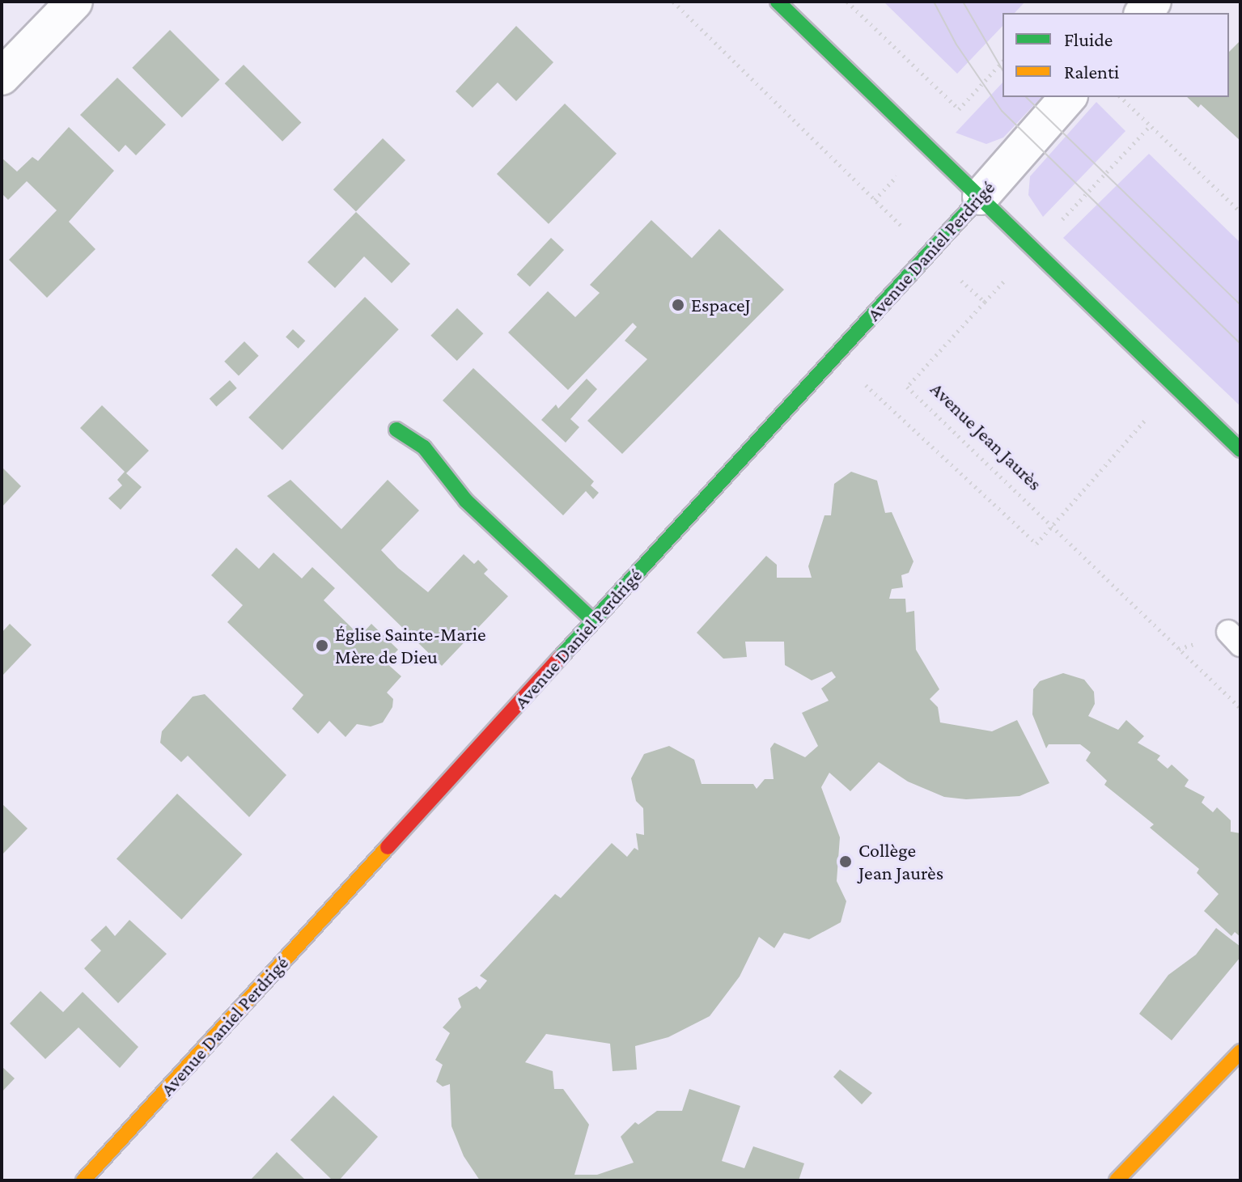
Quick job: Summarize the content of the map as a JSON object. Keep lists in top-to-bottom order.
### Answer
{
  "streets": {
    "street": ["Avenue Daniel Perdrigé"],
    "path": ["Avenue Jean Jaurès"]
  },
  "places": ["EspaceJ", "Église Sainte-Marie Mère de Dieu", "Collège Jean Jaurès"],
  "legend": ["Fluide", "Ralenti"]
}
